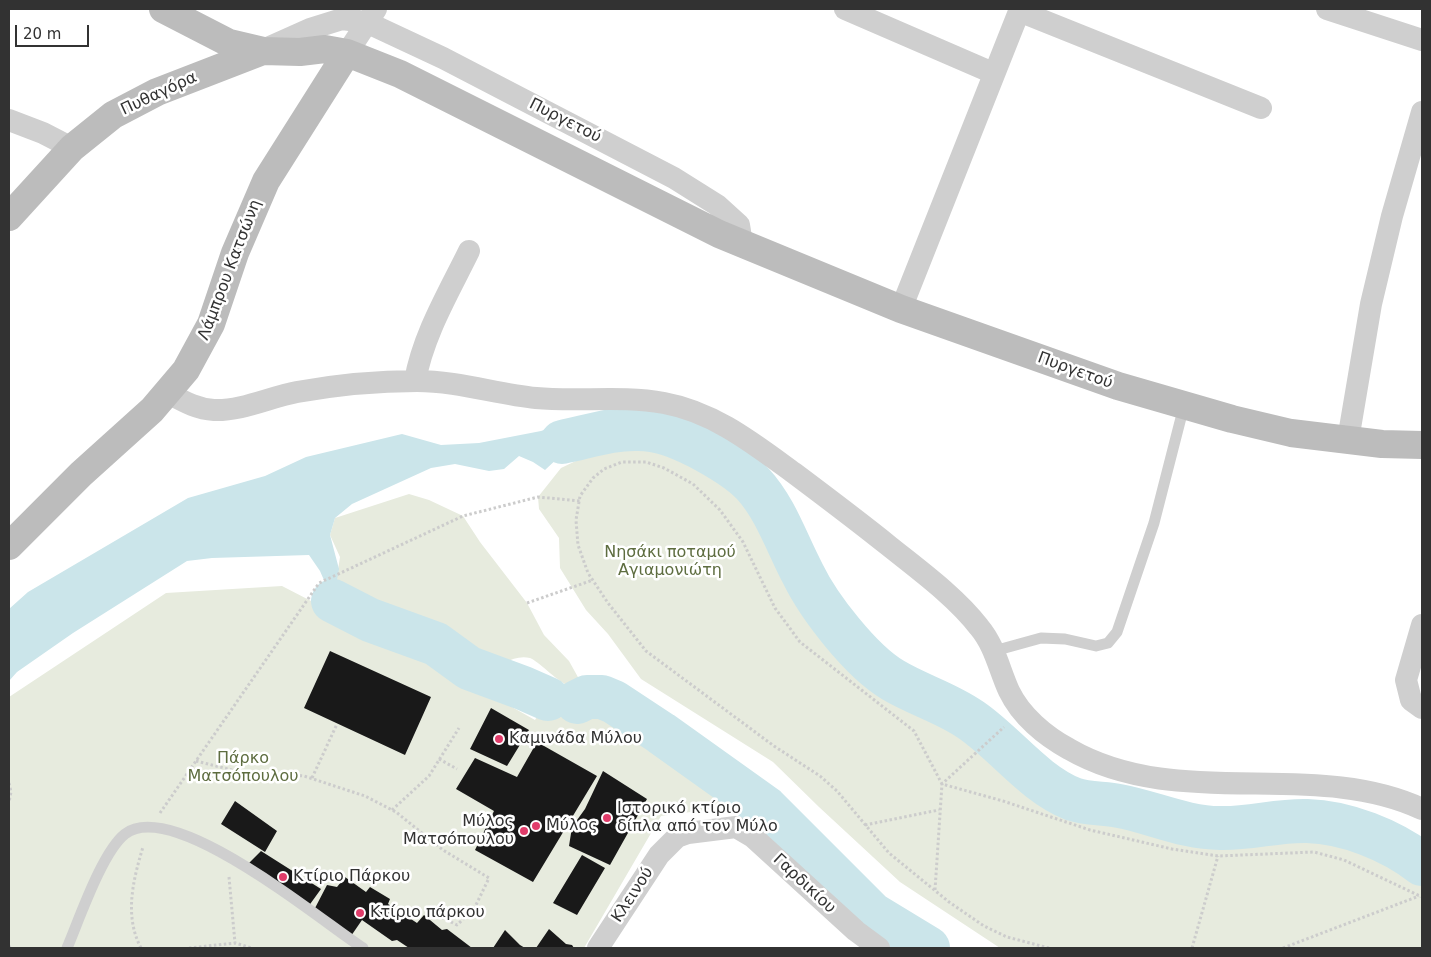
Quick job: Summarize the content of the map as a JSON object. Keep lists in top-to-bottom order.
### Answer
{
  "streets": {
    "street": [
      "Πυθαγόρα",
      "Πυργετού",
      "Λάμπρου Κατσώνη",
      "Γαρδικίου",
      "Κλεινού"
    ]
  },
  "crossings": [
    ["Πυθαγόρα", "Πυργετού"],
    ["Πυθαγόρα", "Λάμπρου Κατσώνη"],
    ["Πυργετού", "Λάμπρου Κατσώνη"],
    ["Γαρδικίου", "Κλεινού"]
  ],
  "parks": ["Νησάκι ποταμού Αγιαμονιώτη", "Πάρκο Ματσόπουλου"],
  "places": [
    "Καμινάδα Μύλου",
    "Ιστορικό κτίριο δίπλα από τον Μύλο",
    "Μύλος",
    "Μύλος Ματσόπουλου",
    "Κτίριο Πάρκου",
    "Κτίριο πάρκου"
  ],
  "scale_bar": "20 m"
}
